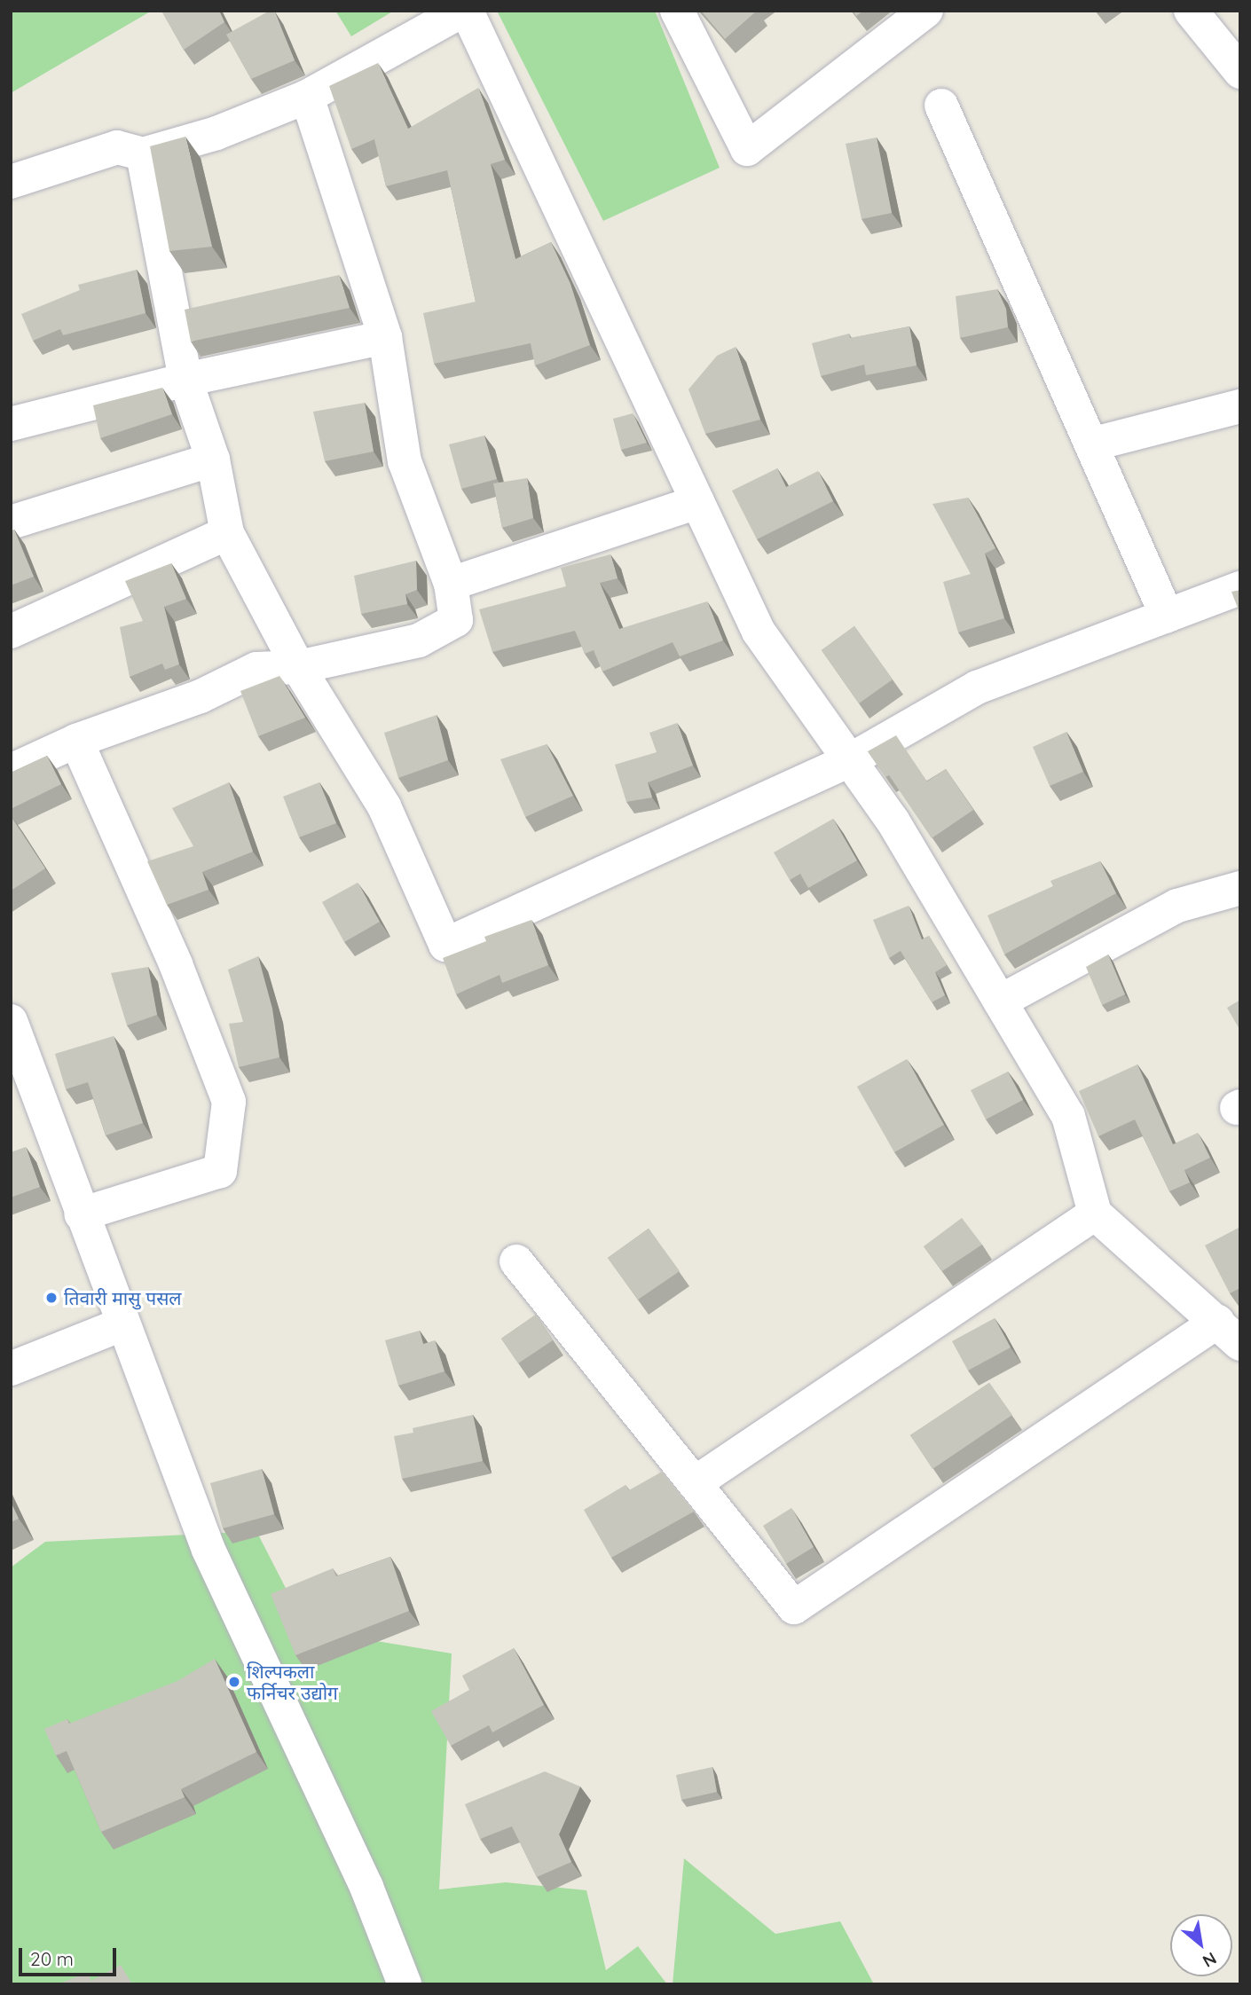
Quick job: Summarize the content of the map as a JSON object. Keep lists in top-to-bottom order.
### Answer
{
  "places": ["तिवारी मासु पसल", "शिल्पकला फर्निचर उद्योग"],
  "scale_bar": "20 m",
  "north": "bottom right"
}
